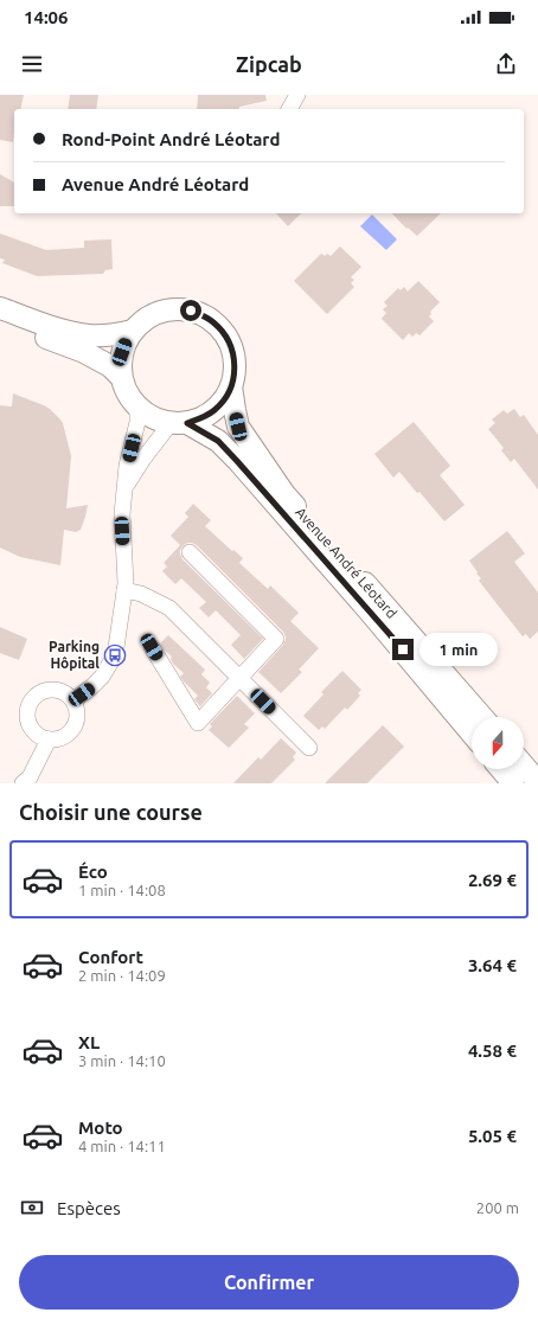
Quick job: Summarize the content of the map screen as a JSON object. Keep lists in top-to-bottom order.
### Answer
{
  "streets": {
    "main road": ["Avenue André Léotard"]
  },
  "places": {
    "bus stop": ["Parking Hôpital"]
  },
  "north": "bottom",
  "page": {
    "status": "14:06",
    "header": "Zipcab",
    "banner": ["Rond-Point André Léotard", "Avenue André Léotard"],
    "bubble": "1 min",
    "heading": "Choisir une course",
    "list": [
      {
        "name": "Éco",
        "note": "1 min · 14:08",
        "value": "2.69 €"
      },
      {
        "name": "Confort",
        "note": "2 min · 14:09",
        "value": "3.64 €"
      },
      {
        "name": "XL",
        "note": "3 min · 14:10",
        "value": "4.58 €"
      },
      {
        "name": "Moto",
        "note": "4 min · 14:11",
        "value": "5.05 €"
      }
    ],
    "pay": ["Espèces", "200 m"],
    "buttons": "Confirmer"
  }
}
